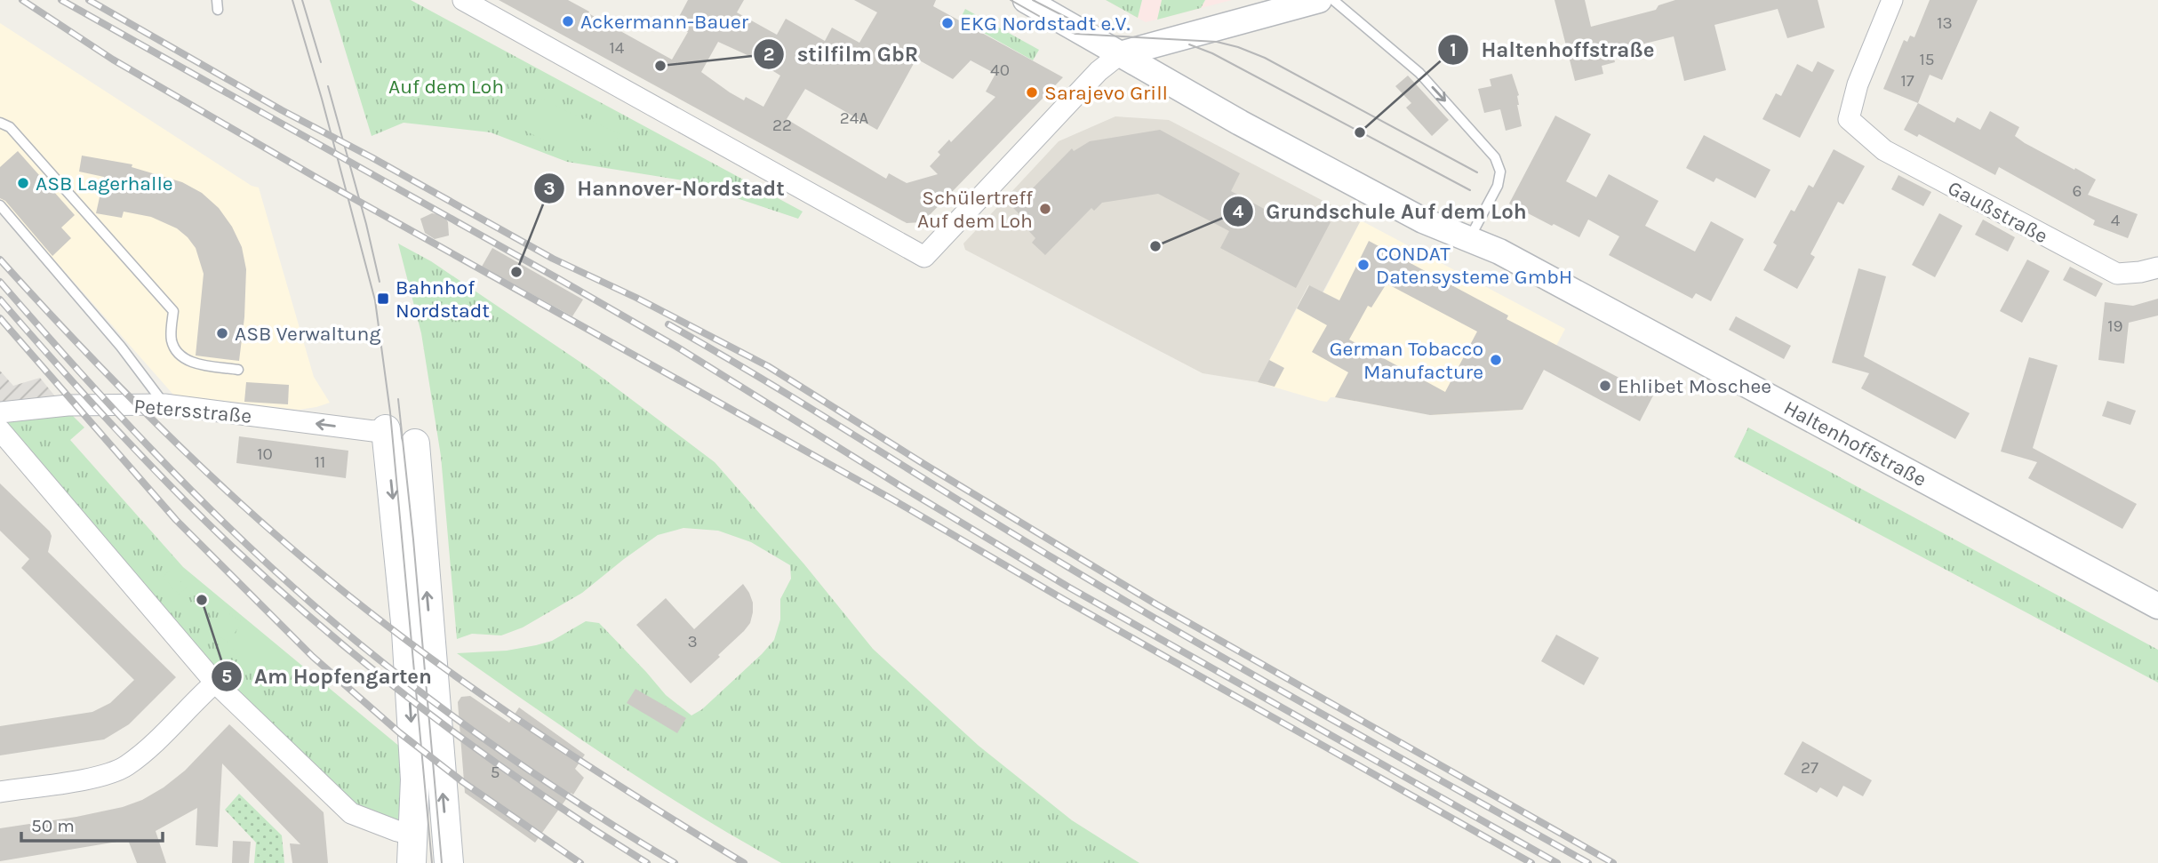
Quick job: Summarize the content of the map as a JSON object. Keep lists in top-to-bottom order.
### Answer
{
  "streets": {
    "street": ["Gaußstraße", "Petersstraße", "Haltenhoffstraße"]
  },
  "one_way": ["Petersstraße"],
  "parks": ["Auf dem Loh"],
  "places": {
    "other": [
      "Ackermann-Bauer",
      "EKG Nordstadt e.V.",
      "stilfilm GbR",
      "Sarajevo Grill",
      "Haltenhoffstraße",
      "ASB Lagerhalle",
      "Schülertreff Auf dem Loh",
      "Grundschule Auf dem Loh",
      "CONDAT Datensysteme GmbH",
      "Hannover-Nordstadt",
      "ASB Verwaltung",
      "German Tobacco Manufacture",
      "Ehlibet Moschee",
      "Am Hopfengarten"
    ],
    "transit": ["Bahnhof Nordstadt"]
  },
  "house_numbers": [
    "13",
    "14",
    "15",
    "40",
    "17",
    "24A",
    "22",
    "6",
    "4",
    "19",
    "10",
    "11",
    "3",
    "27",
    "5"
  ],
  "scale_bar": "50 m"
}
